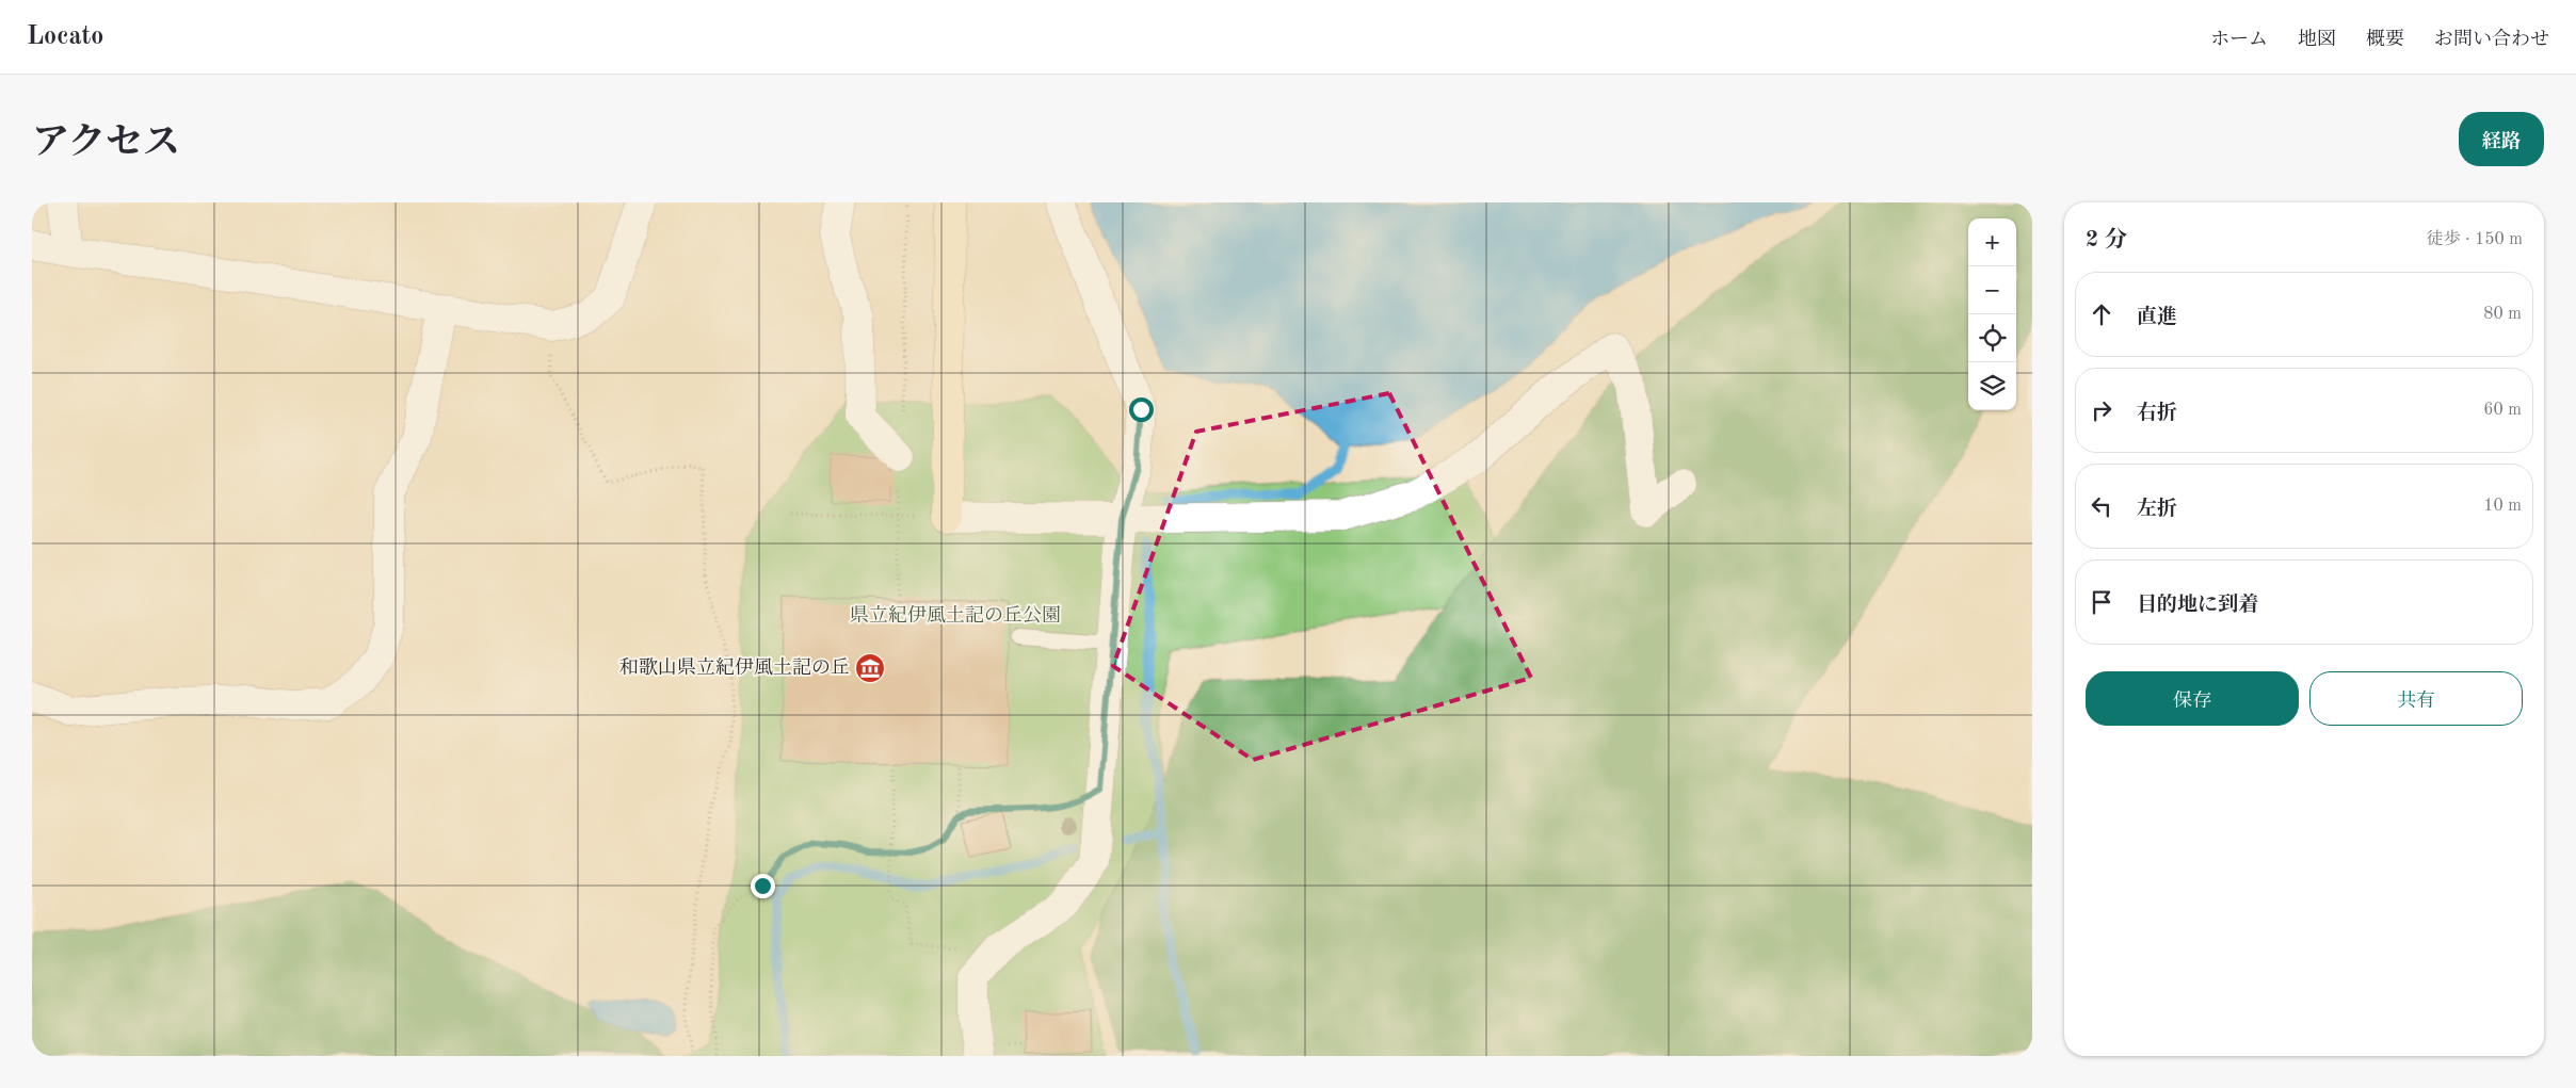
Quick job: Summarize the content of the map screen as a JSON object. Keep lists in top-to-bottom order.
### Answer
{
  "parks": ["県立紀伊風土記の丘公園"],
  "places": {
    "museum": ["和歌山県立紀伊風土記の丘"]
  },
  "page": {
    "header": "Locato",
    "nav": [
      "ホーム",
      "地図",
      "概要",
      "お問い合わせ"
    ],
    "title": "アクセス",
    "buttons": [
      "経路",
      ["保存", "共有"]
    ],
    "heading": ["2 分", "徒歩 · 150 m"],
    "map_buttons": ["+", "−"],
    "list": [
      ["直進", "80 m"],
      ["右折", "60 m"],
      ["左折", "10 m"],
      "目的地に到着"
    ]
  }
}
